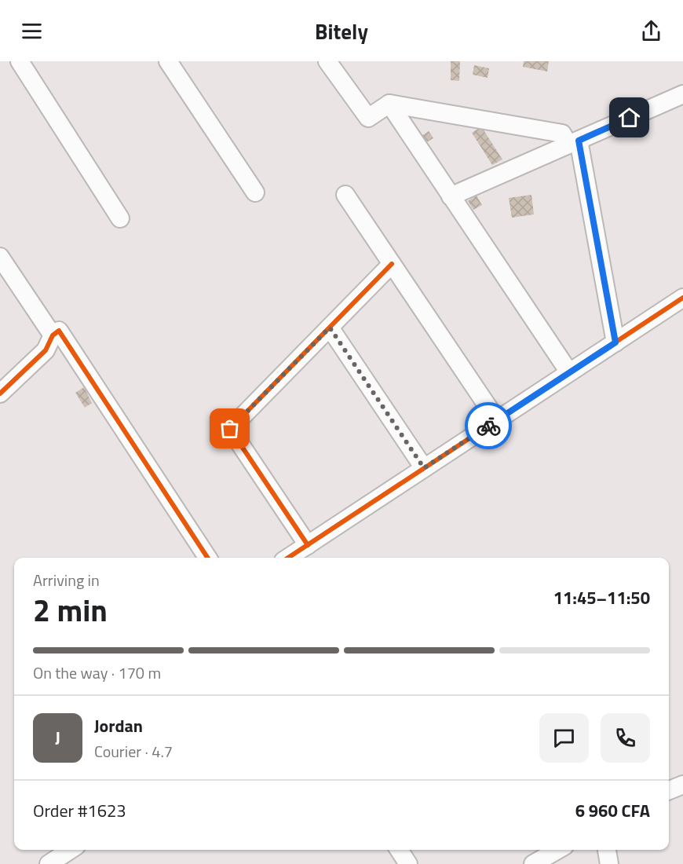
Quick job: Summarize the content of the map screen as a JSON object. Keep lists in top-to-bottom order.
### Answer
{
  "page": {
    "header": "Bitely",
    "heading": ["2 min", "Arriving in", "11:45–11:50"],
    "panel": [
      "Jordan",
      "Courier · 4.7",
      "Order #1623",
      "6 960 CFA"
    ],
    "bar": "On the way · 170 m",
    "round": "J"
  }
}
